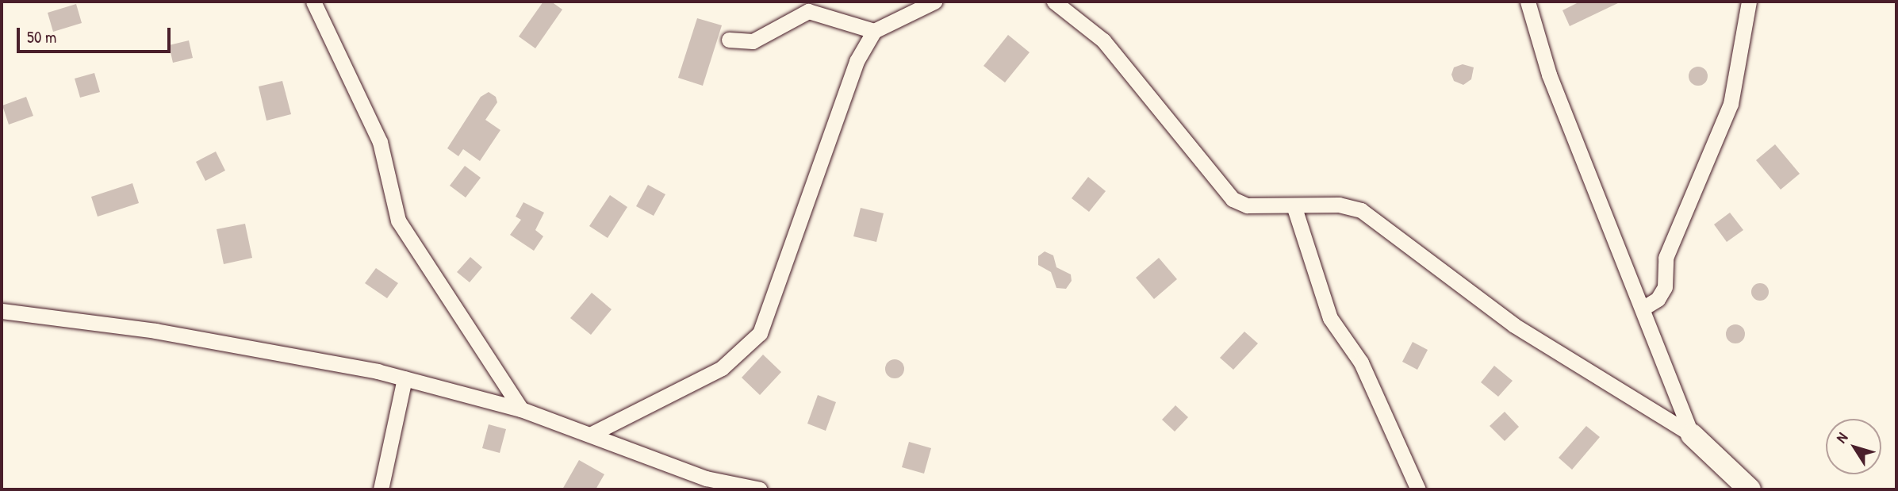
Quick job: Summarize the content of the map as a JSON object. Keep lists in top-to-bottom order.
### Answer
{
  "scale_bar": "50 m",
  "north": "top left"
}
